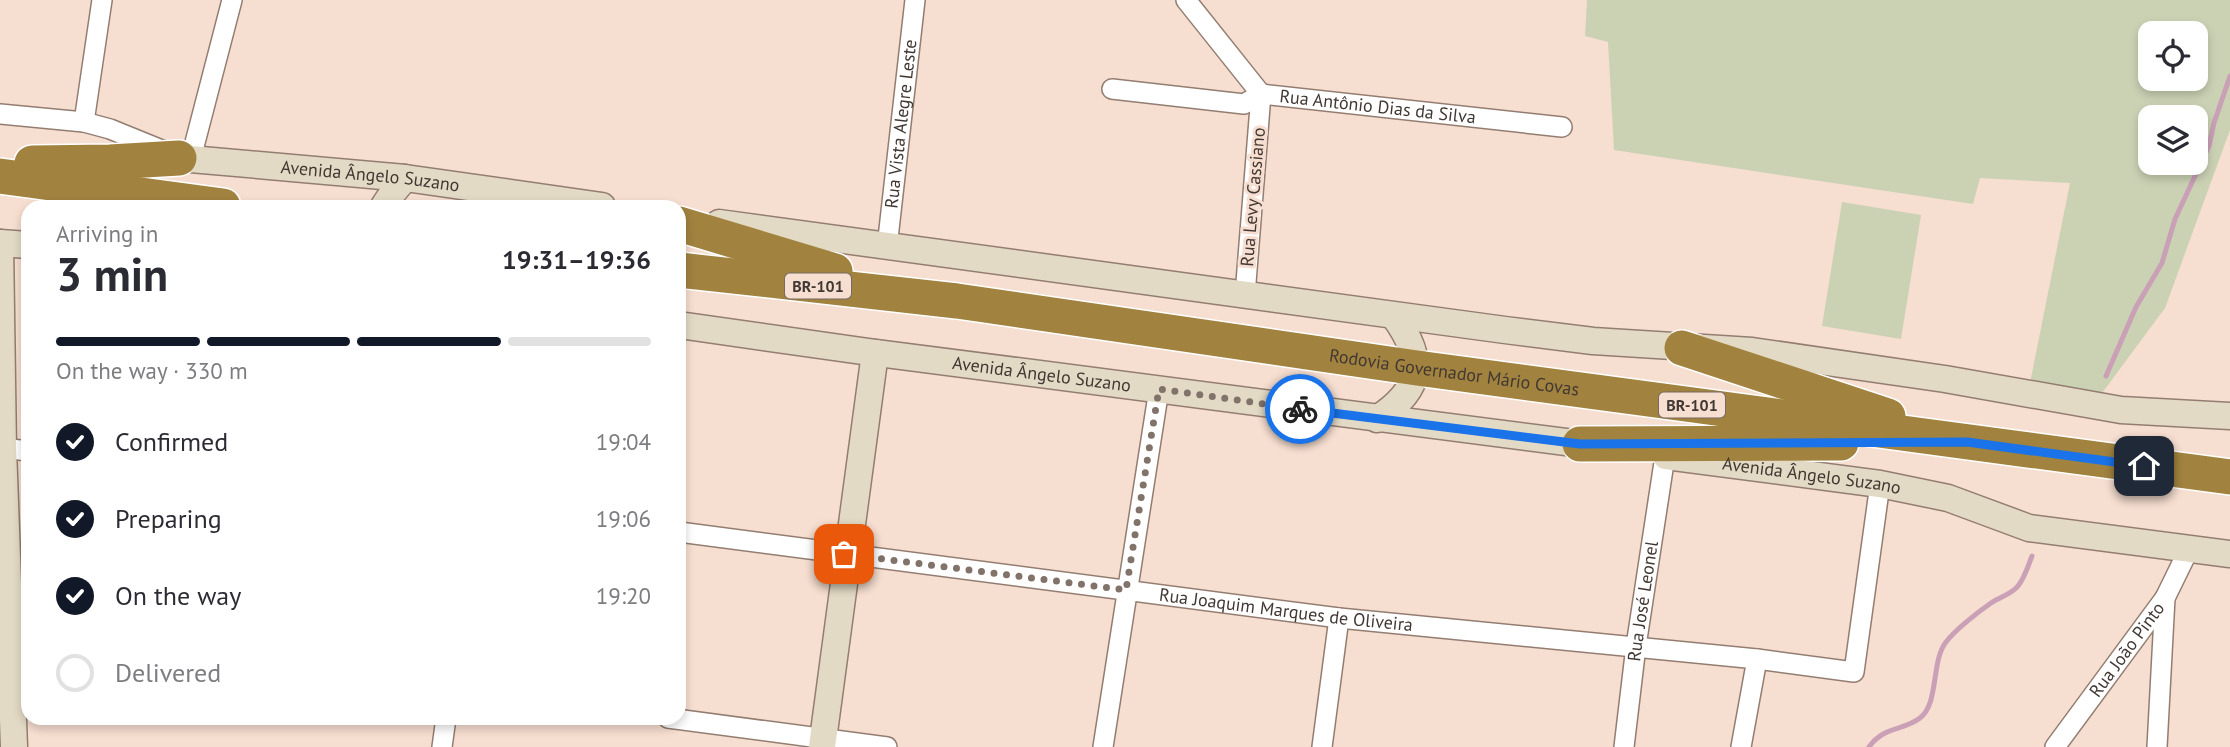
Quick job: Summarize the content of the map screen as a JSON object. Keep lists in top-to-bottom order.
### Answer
{
  "streets": {
    "highway": ["BR-101", "Rodovia Governador Mário Covas"],
    "main road": ["Avenida Ângelo Suzano"],
    "street": [
      "Rua Antônio Dias da Silva",
      "Rua Vista Alegre Leste",
      "Rua Levy Cassiano",
      "Rua José Leonel",
      "Rua Joaquim Marques de Oliveira",
      "Rua João Pinto"
    ]
  },
  "crossings": [
    ["Rua Antônio Dias da Silva", "Rua Levy Cassiano"],
    ["Avenida Ângelo Suzano", "Rua José Leonel"],
    ["Avenida Ângelo Suzano", "Rua Joaquim Marques de Oliveira"],
    ["Avenida Ângelo Suzano", "Rua João Pinto"],
    ["Rua José Leonel", "Rua Joaquim Marques de Oliveira"]
  ],
  "page": {
    "heading": ["3 min", "Arriving in", "19:31–19:36"],
    "bar": "On the way · 330 m",
    "list": [
      ["Confirmed", "19:04"],
      ["Preparing", "19:06"],
      ["On the way", "19:20"],
      "Delivered"
    ]
  }
}
